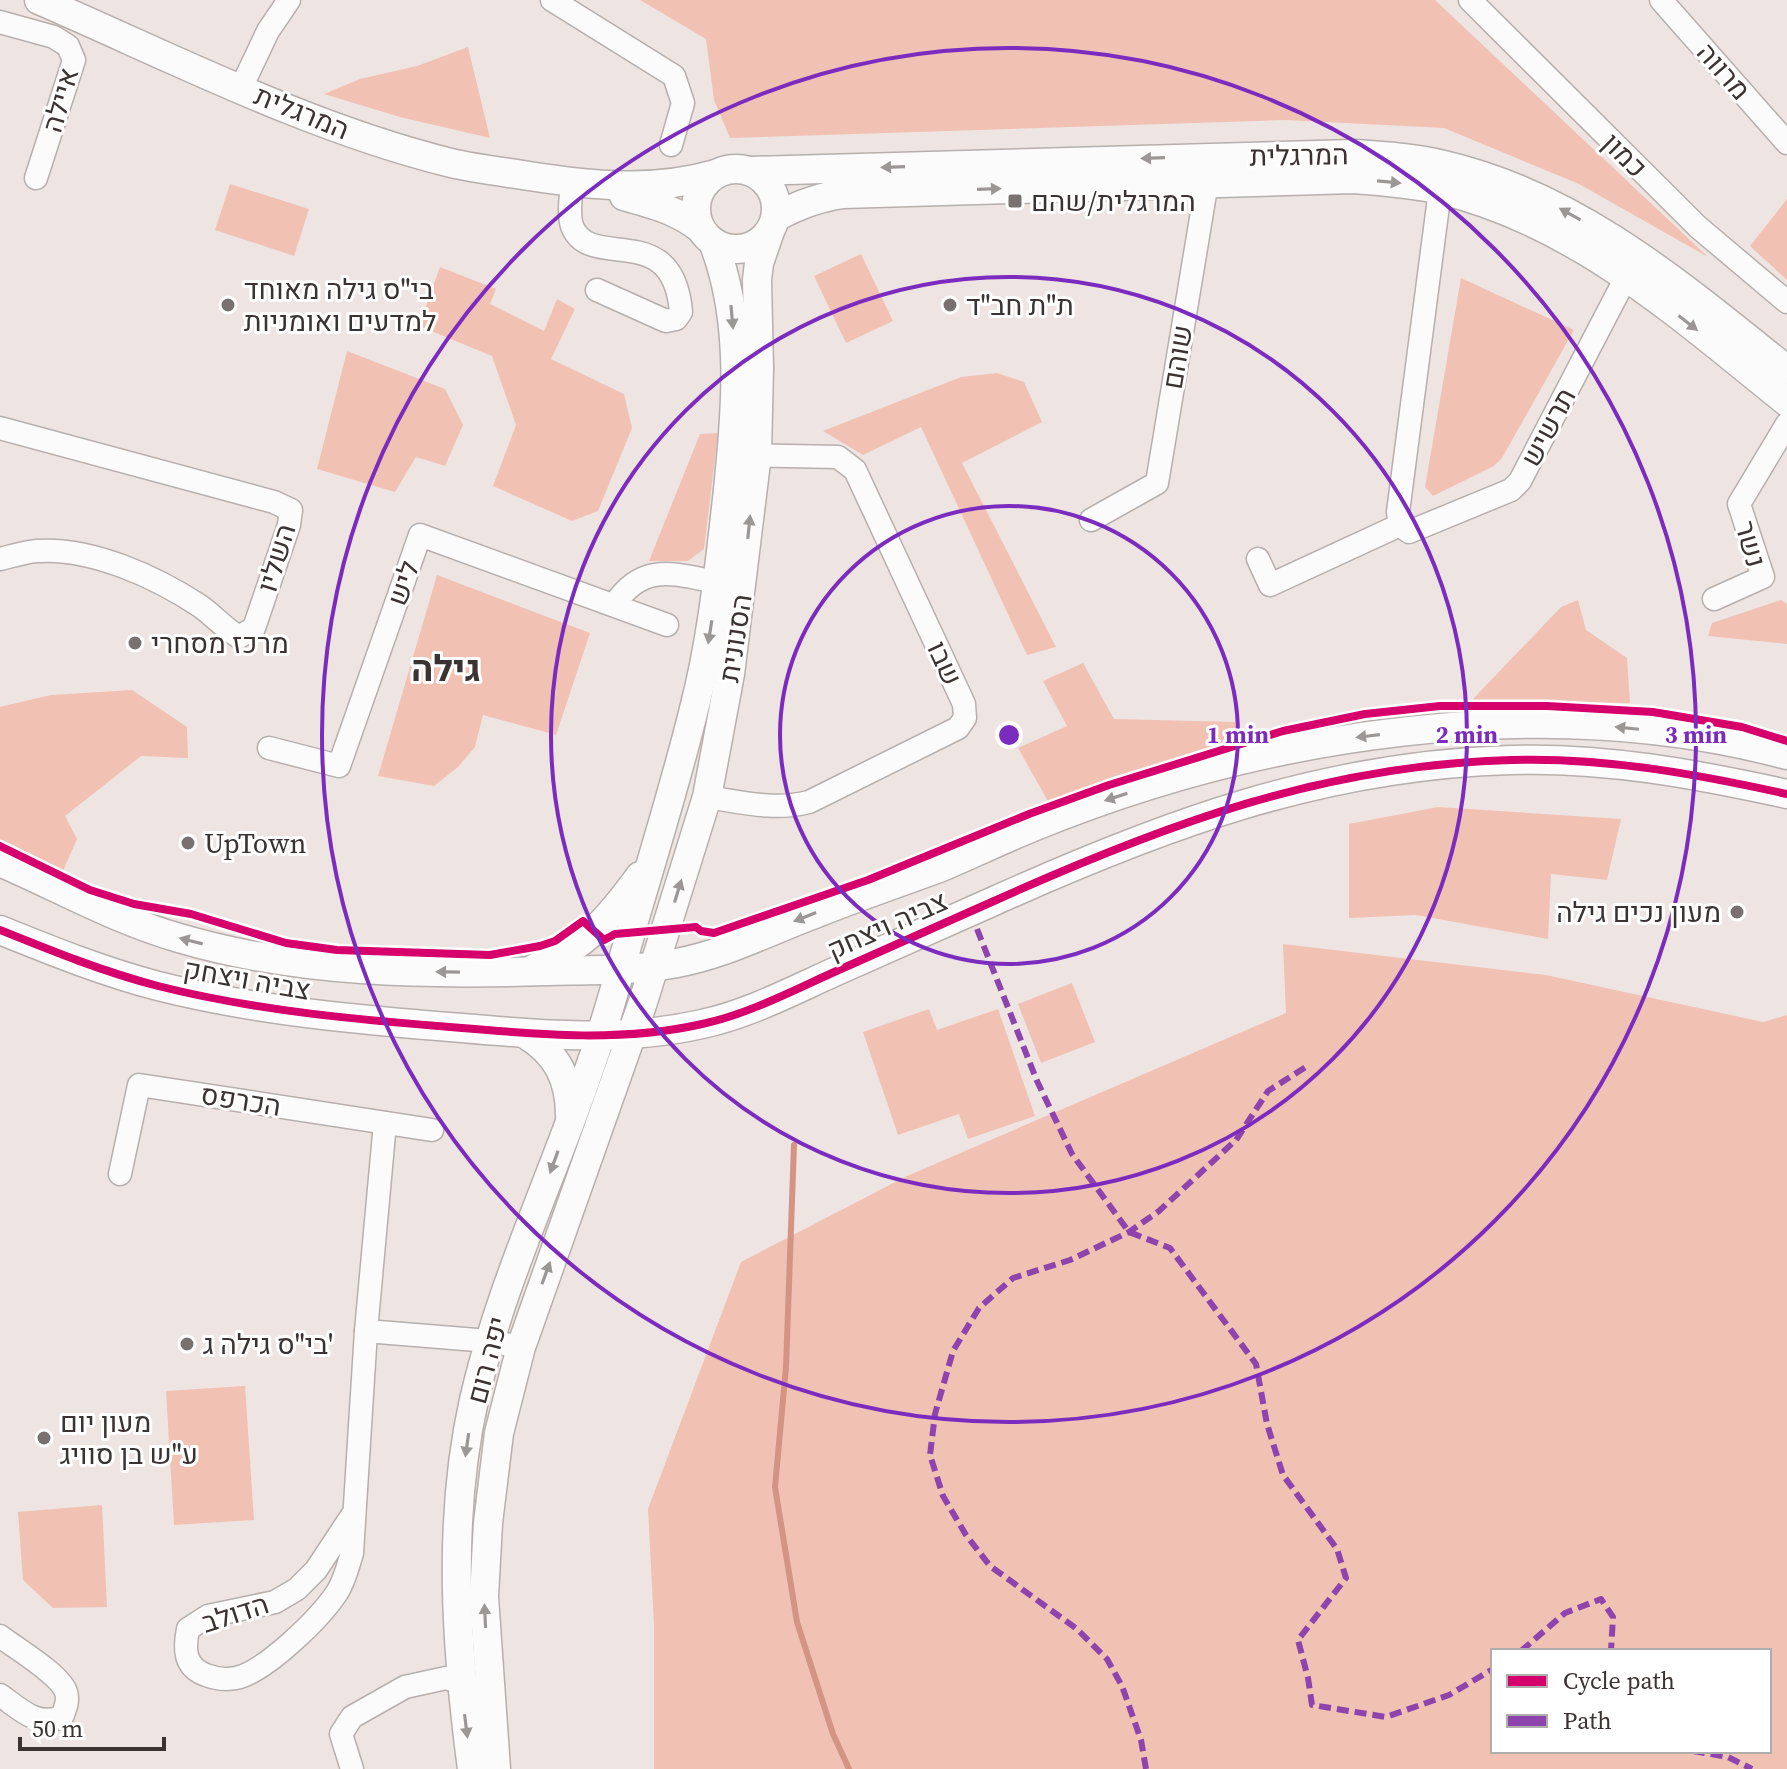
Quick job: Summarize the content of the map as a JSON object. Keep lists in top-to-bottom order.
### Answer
{
  "streets": {
    "street": [
      "מרווה",
      "איילה",
      "המרגלית",
      "כמון",
      "שוהם",
      "תרשיש",
      "נשר",
      "השליו",
      "ליש",
      "הסנונית",
      "שבו",
      "צביה ויצחק",
      "הכרפס",
      "יפה רום",
      "הדולב"
    ]
  },
  "crossings": [
    ["המרגלית", "שוהם"],
    ["המרגלית", "תרשיש"],
    ["המרגלית", "הסנונית"],
    ["הסנונית", "שבו"],
    ["הסנונית", "צביה ויצחק"],
    ["הסנונית", "יפה רום"],
    ["צביה ויצחק", "יפה רום"],
    ["הכרפס", "הדולב"]
  ],
  "districts": ["גילה"],
  "places": {
    "transit": ["המרגלית/שהם"],
    "other": [
      "בי\"ס גילה מאוחד למדעים ואומניות",
      "ת\"ת חב\"ד",
      "מרכז מסחרי",
      "UpTown",
      "מעון נכים גילה",
      "בי\"ס גילה ג'",
      "מעון יום ע\"ש בן סוויג"
    ]
  },
  "legend": ["Cycle path", "Path"],
  "scale_bar": "50 m",
  "rings": ["1 min", "2 min", "3 min"]
}
